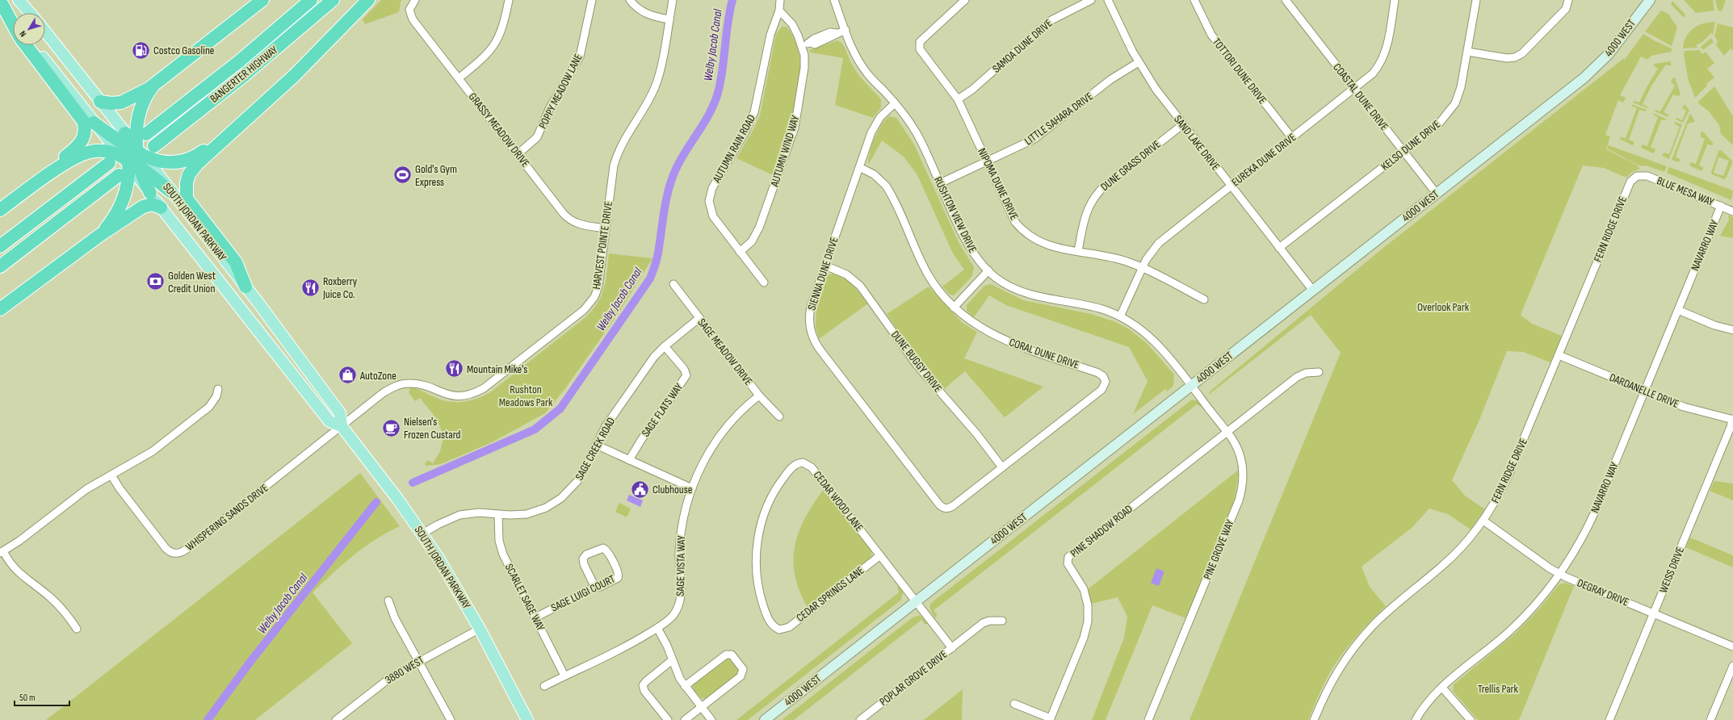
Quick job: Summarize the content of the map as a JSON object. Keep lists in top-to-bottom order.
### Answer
{
  "streets": {
    "highway": ["BANGERTER HIGHWAY"],
    "main road": ["4000 WEST", "SOUTH JORDAN PARKWAY"],
    "street": [
      "SAMOA DUNE DRIVE",
      "TOTTORI DUNE DRIVE",
      "POPPY MEADOW LANE",
      "COASTAL DUNE DRIVE",
      "LITTLE SAHARA DRIVE",
      "GRASSY MEADOW DRIVE",
      "SAND LAKE DRIVE",
      "KELSO DUNE DRIVE",
      "AUTUMN RAIN ROAD",
      "AUTUMN WIND WAY",
      "EUREKA DUNE DRIVE",
      "DUNE GRASS DRIVE",
      "NIPOMA DUNE DRIVE",
      "BLUE MESA WAY",
      "RUSHTON VIEW DRIVE",
      "FERN RIDGE DRIVE",
      "HARVEST POINTE DRIVE",
      "NAVARRO WAY",
      "SIENNA DUNE DRIVE",
      "SAGE MEADOW DRIVE",
      "CORAL DUNE DRIVE",
      "DUNE BUGGY DRIVE",
      "DARDANELLE DRIVE",
      "SAGE FLATS WAY",
      "SAGE CREEK ROAD",
      "CEDAR WOOD LANE",
      "WHISPERING SANDS DRIVE",
      "PINE SHADOW ROAD",
      "PINE GROVE WAY",
      "SAGE VISTA WAY",
      "WEISS DRIVE",
      "DEGRAY DRIVE",
      "SAGE LUIGI COURT",
      "CEDAR SPRINGS LANE",
      "SCARLET SAGE WAY",
      "3880 WEST",
      "POPLAR GROVE DRIVE"
    ]
  },
  "crossings": [
    ["4000 WEST", "COASTAL DUNE DRIVE"],
    ["4000 WEST", "SAND LAKE DRIVE"],
    ["4000 WEST", "RUSHTON VIEW DRIVE"],
    ["4000 WEST", "CEDAR WOOD LANE"],
    ["4000 WEST", "PINE GROVE WAY"],
    ["SAMOA DUNE DRIVE", "NIPOMA DUNE DRIVE"],
    ["TOTTORI DUNE DRIVE", "EUREKA DUNE DRIVE"],
    ["POPPY MEADOW LANE", "GRASSY MEADOW DRIVE"],
    ["COASTAL DUNE DRIVE", "KELSO DUNE DRIVE"],
    ["COASTAL DUNE DRIVE", "EUREKA DUNE DRIVE"],
    ["LITTLE SAHARA DRIVE", "SAND LAKE DRIVE"],
    ["LITTLE SAHARA DRIVE", "NIPOMA DUNE DRIVE"],
    ["LITTLE SAHARA DRIVE", "RUSHTON VIEW DRIVE"],
    ["GRASSY MEADOW DRIVE", "HARVEST POINTE DRIVE"],
    ["SAND LAKE DRIVE", "KELSO DUNE DRIVE"],
    ["SAND LAKE DRIVE", "EUREKA DUNE DRIVE"],
    ["SAND LAKE DRIVE", "DUNE GRASS DRIVE"],
    ["AUTUMN RAIN ROAD", "AUTUMN WIND WAY"],
    ["EUREKA DUNE DRIVE", "NIPOMA DUNE DRIVE"],
    ["EUREKA DUNE DRIVE", "RUSHTON VIEW DRIVE"],
    ["DUNE GRASS DRIVE", "NIPOMA DUNE DRIVE"],
    ["BLUE MESA WAY", "FERN RIDGE DRIVE"],
    ["BLUE MESA WAY", "NAVARRO WAY"],
    ["RUSHTON VIEW DRIVE", "SIENNA DUNE DRIVE"],
    ["RUSHTON VIEW DRIVE", "PINE GROVE WAY"],
    ["SOUTH JORDAN PARKWAY", "HARVEST POINTE DRIVE"],
    ["SOUTH JORDAN PARKWAY", "SAGE CREEK ROAD"],
    ["SOUTH JORDAN PARKWAY", "WHISPERING SANDS DRIVE"],
    ["SOUTH JORDAN PARKWAY", "3880 WEST"],
    ["FERN RIDGE DRIVE", "DARDANELLE DRIVE"],
    ["FERN RIDGE DRIVE", "DEGRAY DRIVE"],
    ["HARVEST POINTE DRIVE", "WHISPERING SANDS DRIVE"],
    ["NAVARRO WAY", "DARDANELLE DRIVE"],
    ["NAVARRO WAY", "DEGRAY DRIVE"],
    ["SIENNA DUNE DRIVE", "CORAL DUNE DRIVE"],
    ["SIENNA DUNE DRIVE", "DUNE BUGGY DRIVE"],
    ["SAGE MEADOW DRIVE", "SAGE CREEK ROAD"],
    ["SAGE MEADOW DRIVE", "SAGE VISTA WAY"],
    ["CORAL DUNE DRIVE", "DUNE BUGGY DRIVE"],
    ["DARDANELLE DRIVE", "WEISS DRIVE"],
    ["SAGE FLATS WAY", "SAGE CREEK ROAD"],
    ["SAGE CREEK ROAD", "SCARLET SAGE WAY"],
    ["CEDAR WOOD LANE", "CEDAR SPRINGS LANE"],
    ["CEDAR WOOD LANE", "POPLAR GROVE DRIVE"],
    ["PINE SHADOW ROAD", "PINE GROVE WAY"],
    ["SAGE VISTA WAY", "SCARLET SAGE WAY"],
    ["WEISS DRIVE", "DEGRAY DRIVE"],
    ["SAGE LUIGI COURT", "SCARLET SAGE WAY"]
  ],
  "water": ["Welby Jacob Canal"],
  "parks": ["Overlook Park", "Rushton Meadows Park", "Trellis Park"],
  "places": {
    "fuel station": ["Costco Gasoline"],
    "sports": ["Gold's Gym Express"],
    "bank": ["Golden West Credit Union"],
    "restaurant": ["Roxberry Juice Co.", "Mountain Mike's"],
    "shop": ["AutoZone"],
    "cafe": ["Nielsen's Frozen Custard"],
    "public building": ["Clubhouse"]
  },
  "scale_bar": "50 m",
  "north": "bottom left"
}
